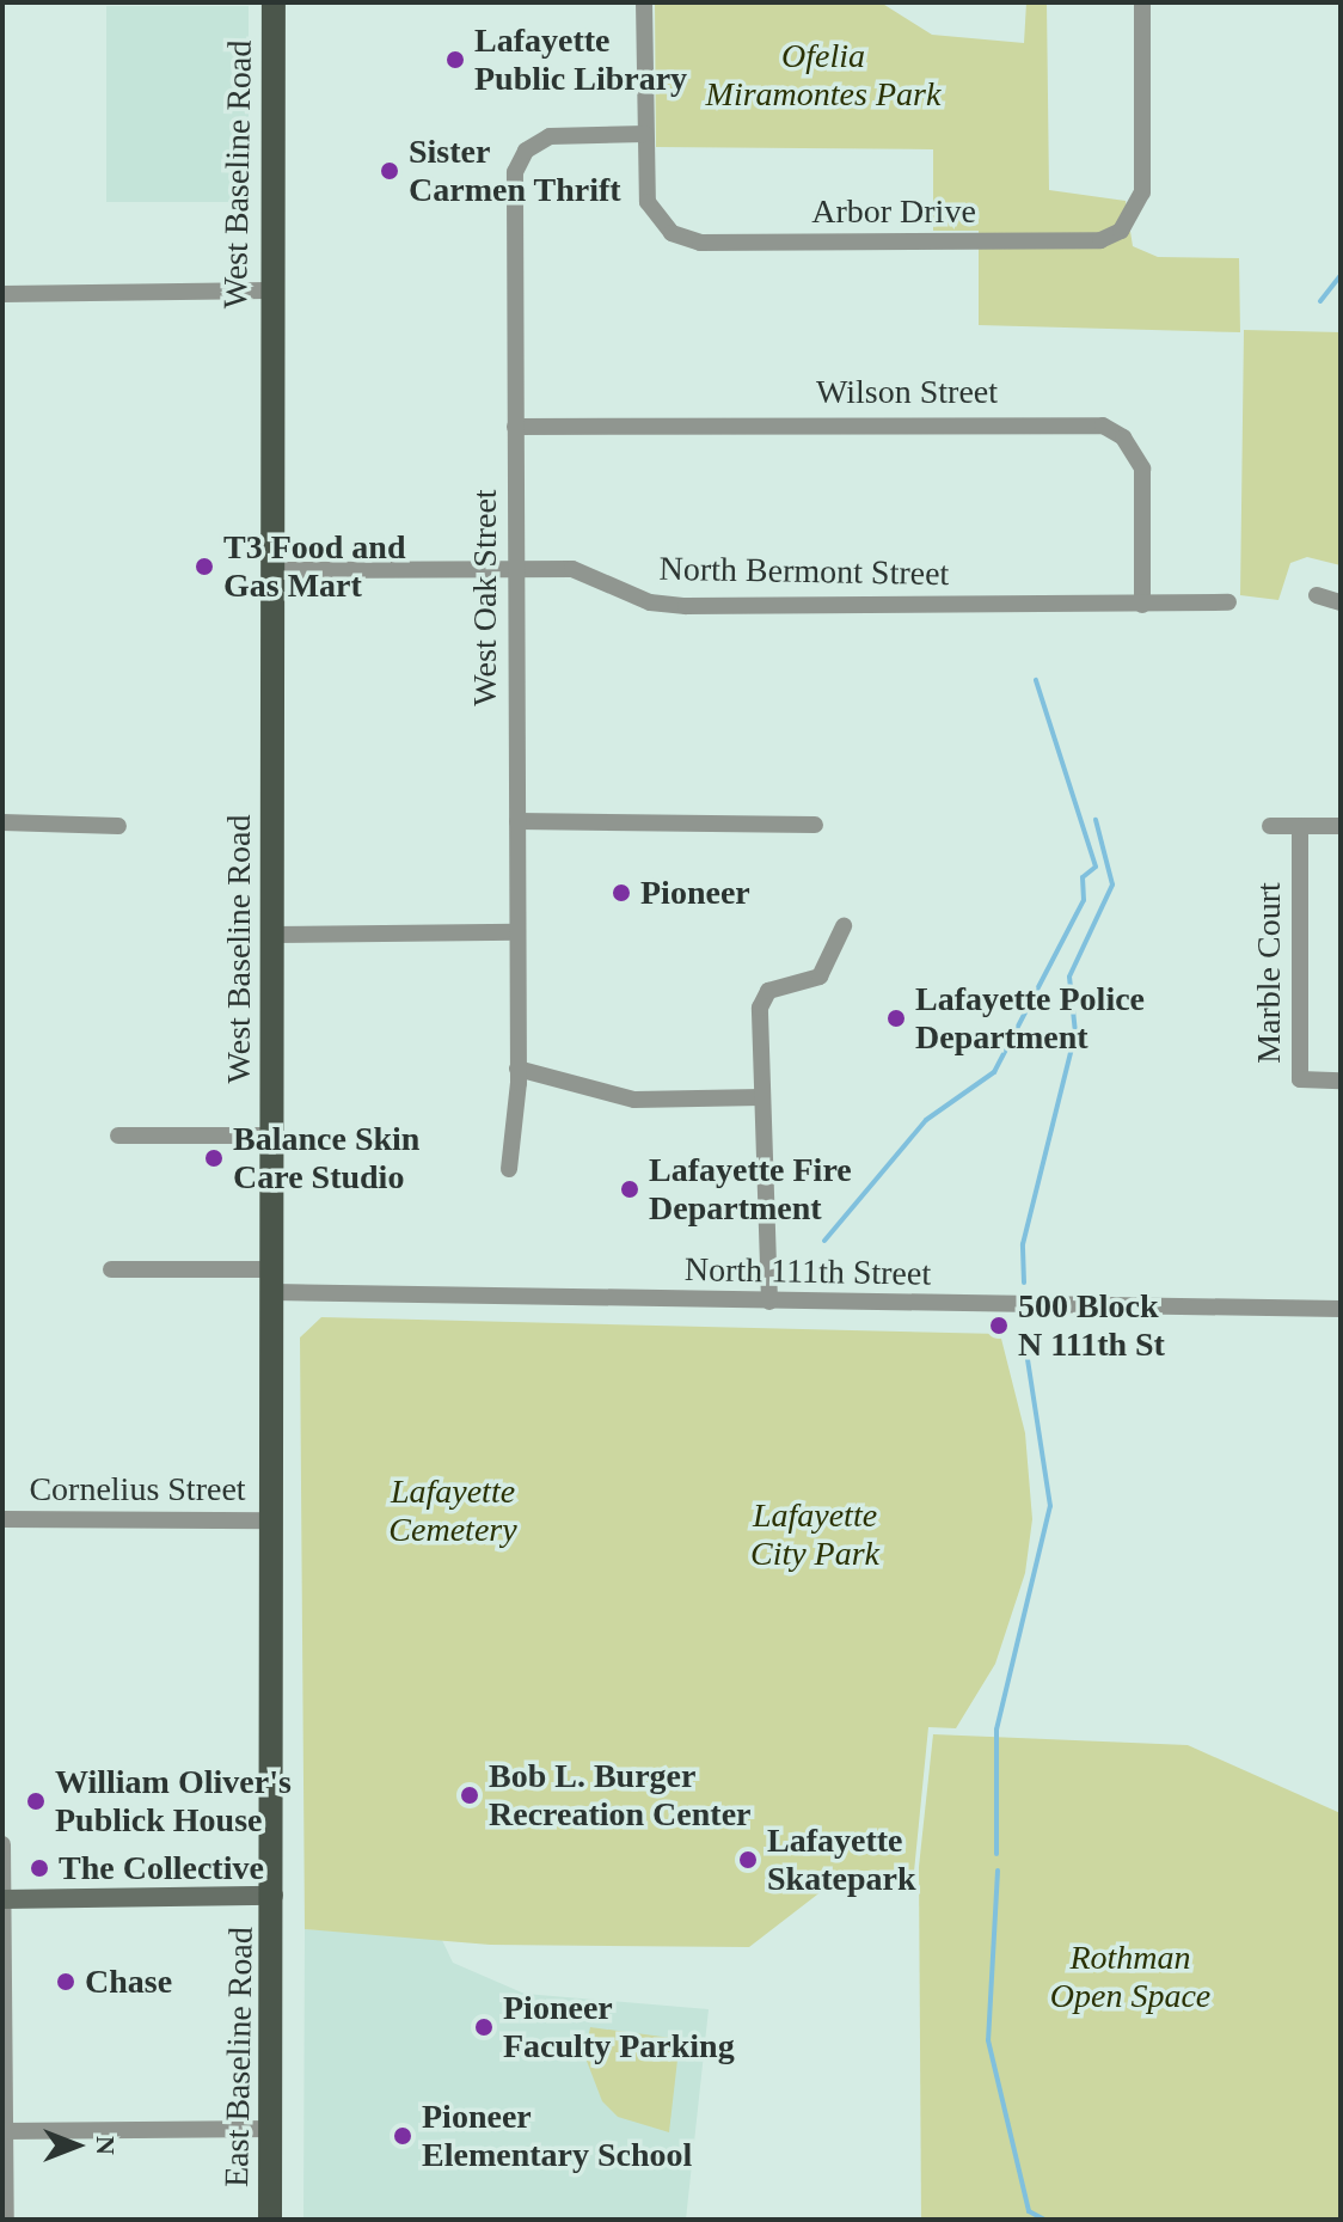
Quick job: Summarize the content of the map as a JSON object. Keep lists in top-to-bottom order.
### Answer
{
  "streets": {
    "main road": ["West Baseline Road", "East Baseline Road"],
    "street": [
      "Arbor Drive",
      "Wilson Street",
      "North Bermont Street",
      "West Oak Street",
      "Marble Court",
      "North 111th Street",
      "Cornelius Street"
    ]
  },
  "crossings": [
    ["West Baseline Road", "North Bermont Street"],
    ["West Baseline Road", "North 111th Street"],
    ["West Baseline Road", "Cornelius Street"],
    ["West Baseline Road", "East Baseline Road"],
    ["Arbor Drive", "West Oak Street"],
    ["Wilson Street", "North Bermont Street"],
    ["Wilson Street", "West Oak Street"],
    ["North Bermont Street", "West Oak Street"]
  ],
  "parks": [
    "Ofelia Miramontes Park",
    "Lafayette Cemetery",
    "Lafayette City Park",
    "Rothman Open Space"
  ],
  "places": [
    "Lafayette Public Library",
    "Sister Carmen Thrift",
    "T3 Food and Gas Mart",
    "Pioneer",
    "Lafayette Police Department",
    "Balance Skin Care Studio",
    "Lafayette Fire Department",
    "500 Block N 111th St",
    "Bob L. Burger Recreation Center",
    "William Oliver's Publick House",
    "Lafayette Skatepark",
    "The Collective",
    "Chase",
    "Pioneer Faculty Parking",
    "Pioneer Elementary School"
  ],
  "north": "right"
}
